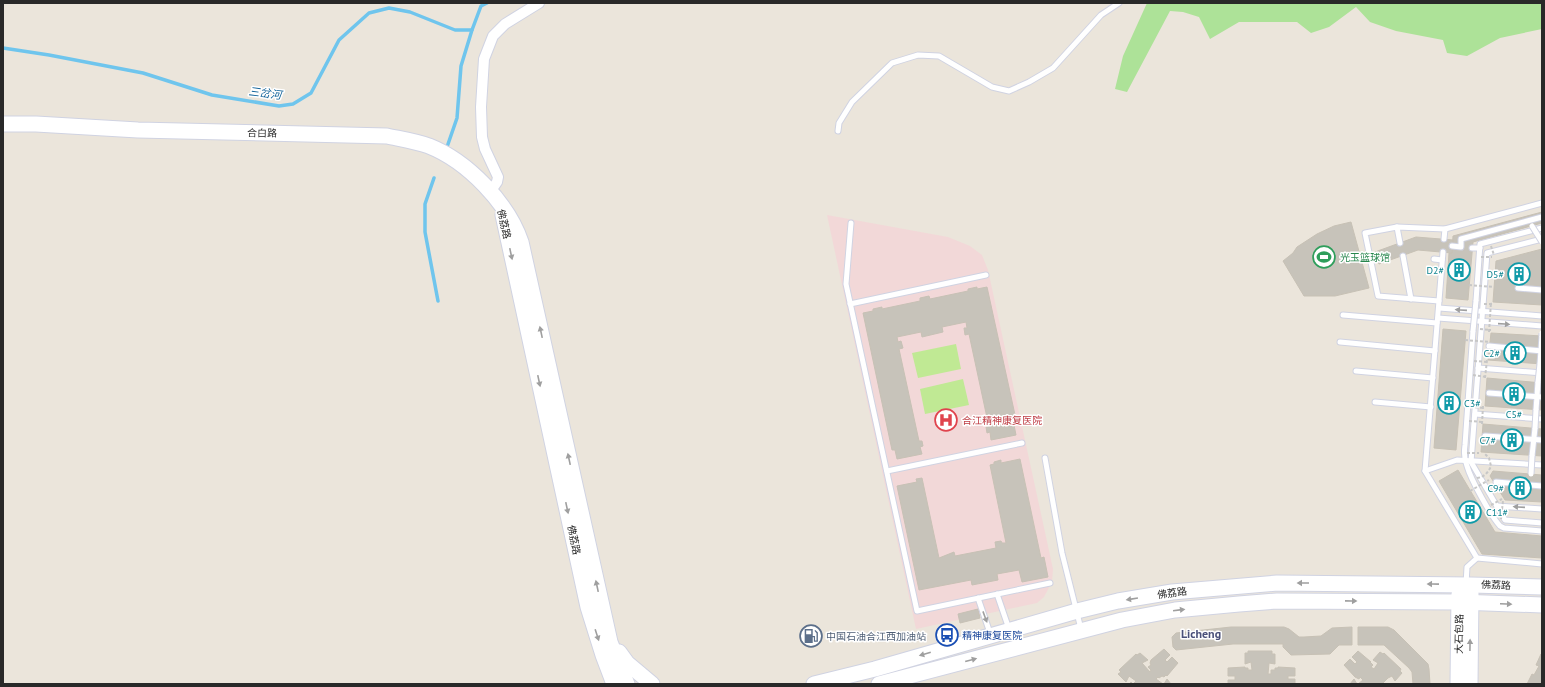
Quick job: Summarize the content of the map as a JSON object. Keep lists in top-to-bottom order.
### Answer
{
  "streets": {
    "main road": ["合白路", "佛荔路", "大石包路"]
  },
  "crossings": [
    ["合白路", "佛荔路"],
    ["佛荔路", "大石包路"]
  ],
  "districts": ["Licheng"],
  "water": ["三岔河"],
  "places": {
    "sports": ["光玉篮球馆"],
    "building": [
      "D2#",
      "D5#",
      "C2#",
      "C5#",
      "C3#",
      "C7#",
      "C9#",
      "C11#"
    ],
    "hospital": ["合江精神康复医院"],
    "bus stop": ["精神康复医院"],
    "fuel station": ["中国石油合江西加油站"]
  }
}
